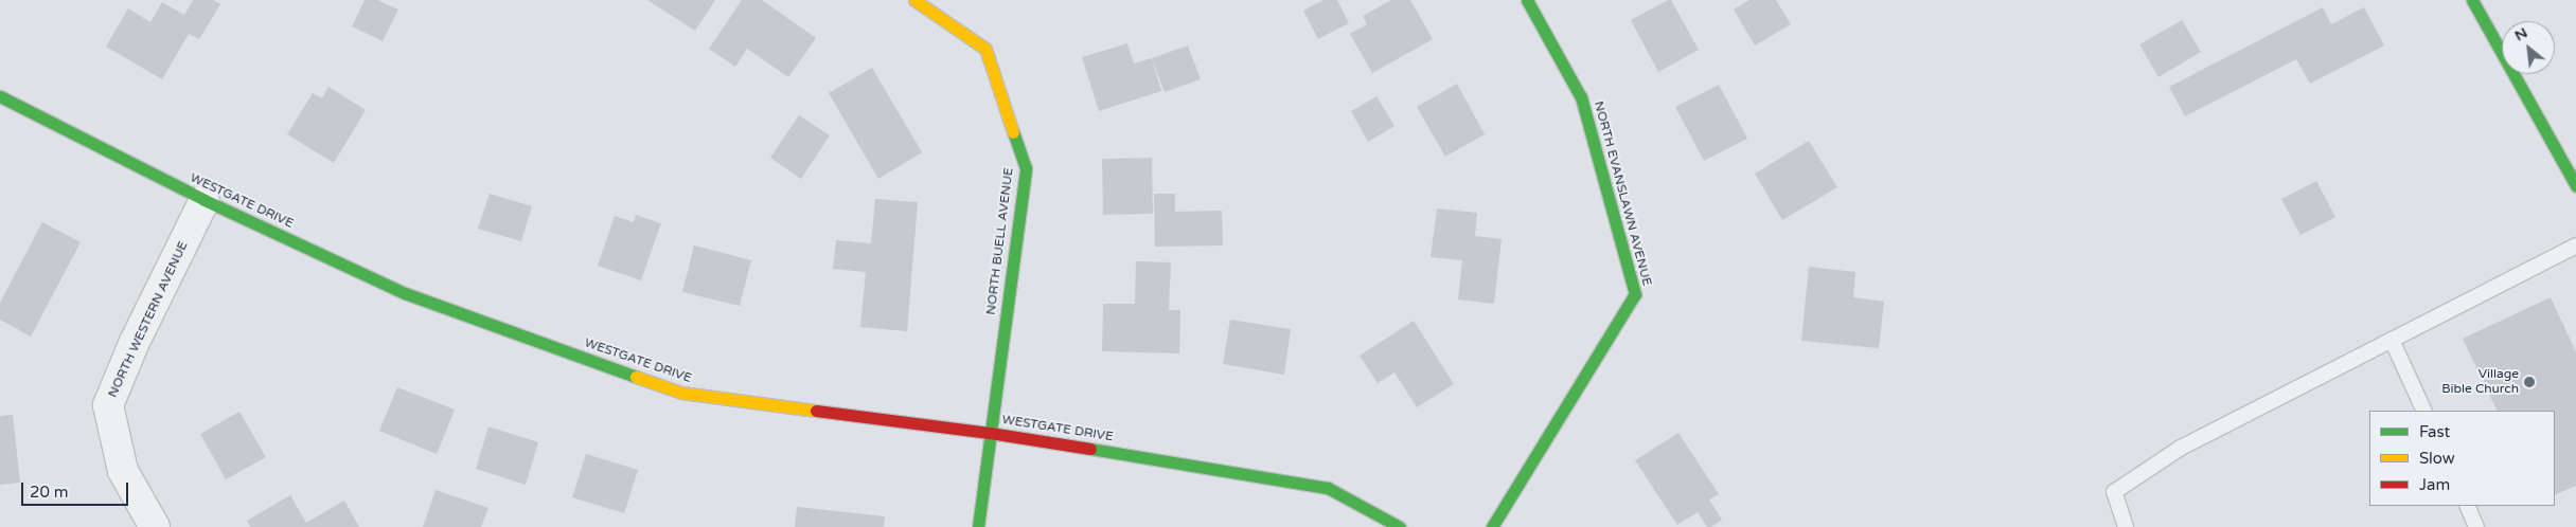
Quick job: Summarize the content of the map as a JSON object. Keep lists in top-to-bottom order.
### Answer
{
  "streets": {
    "street": [
      "NORTH EVANSLAWN AVENUE",
      "WESTGATE DRIVE",
      "NORTH BUELL AVENUE",
      "NORTH WESTERN AVENUE"
    ]
  },
  "crossings": [
    ["WESTGATE DRIVE", "NORTH BUELL AVENUE"],
    ["WESTGATE DRIVE", "NORTH WESTERN AVENUE"]
  ],
  "places": ["Village Bible Church"],
  "legend": ["Fast", "Slow", "Jam"],
  "scale_bar": "20 m",
  "north": "top left"
}
